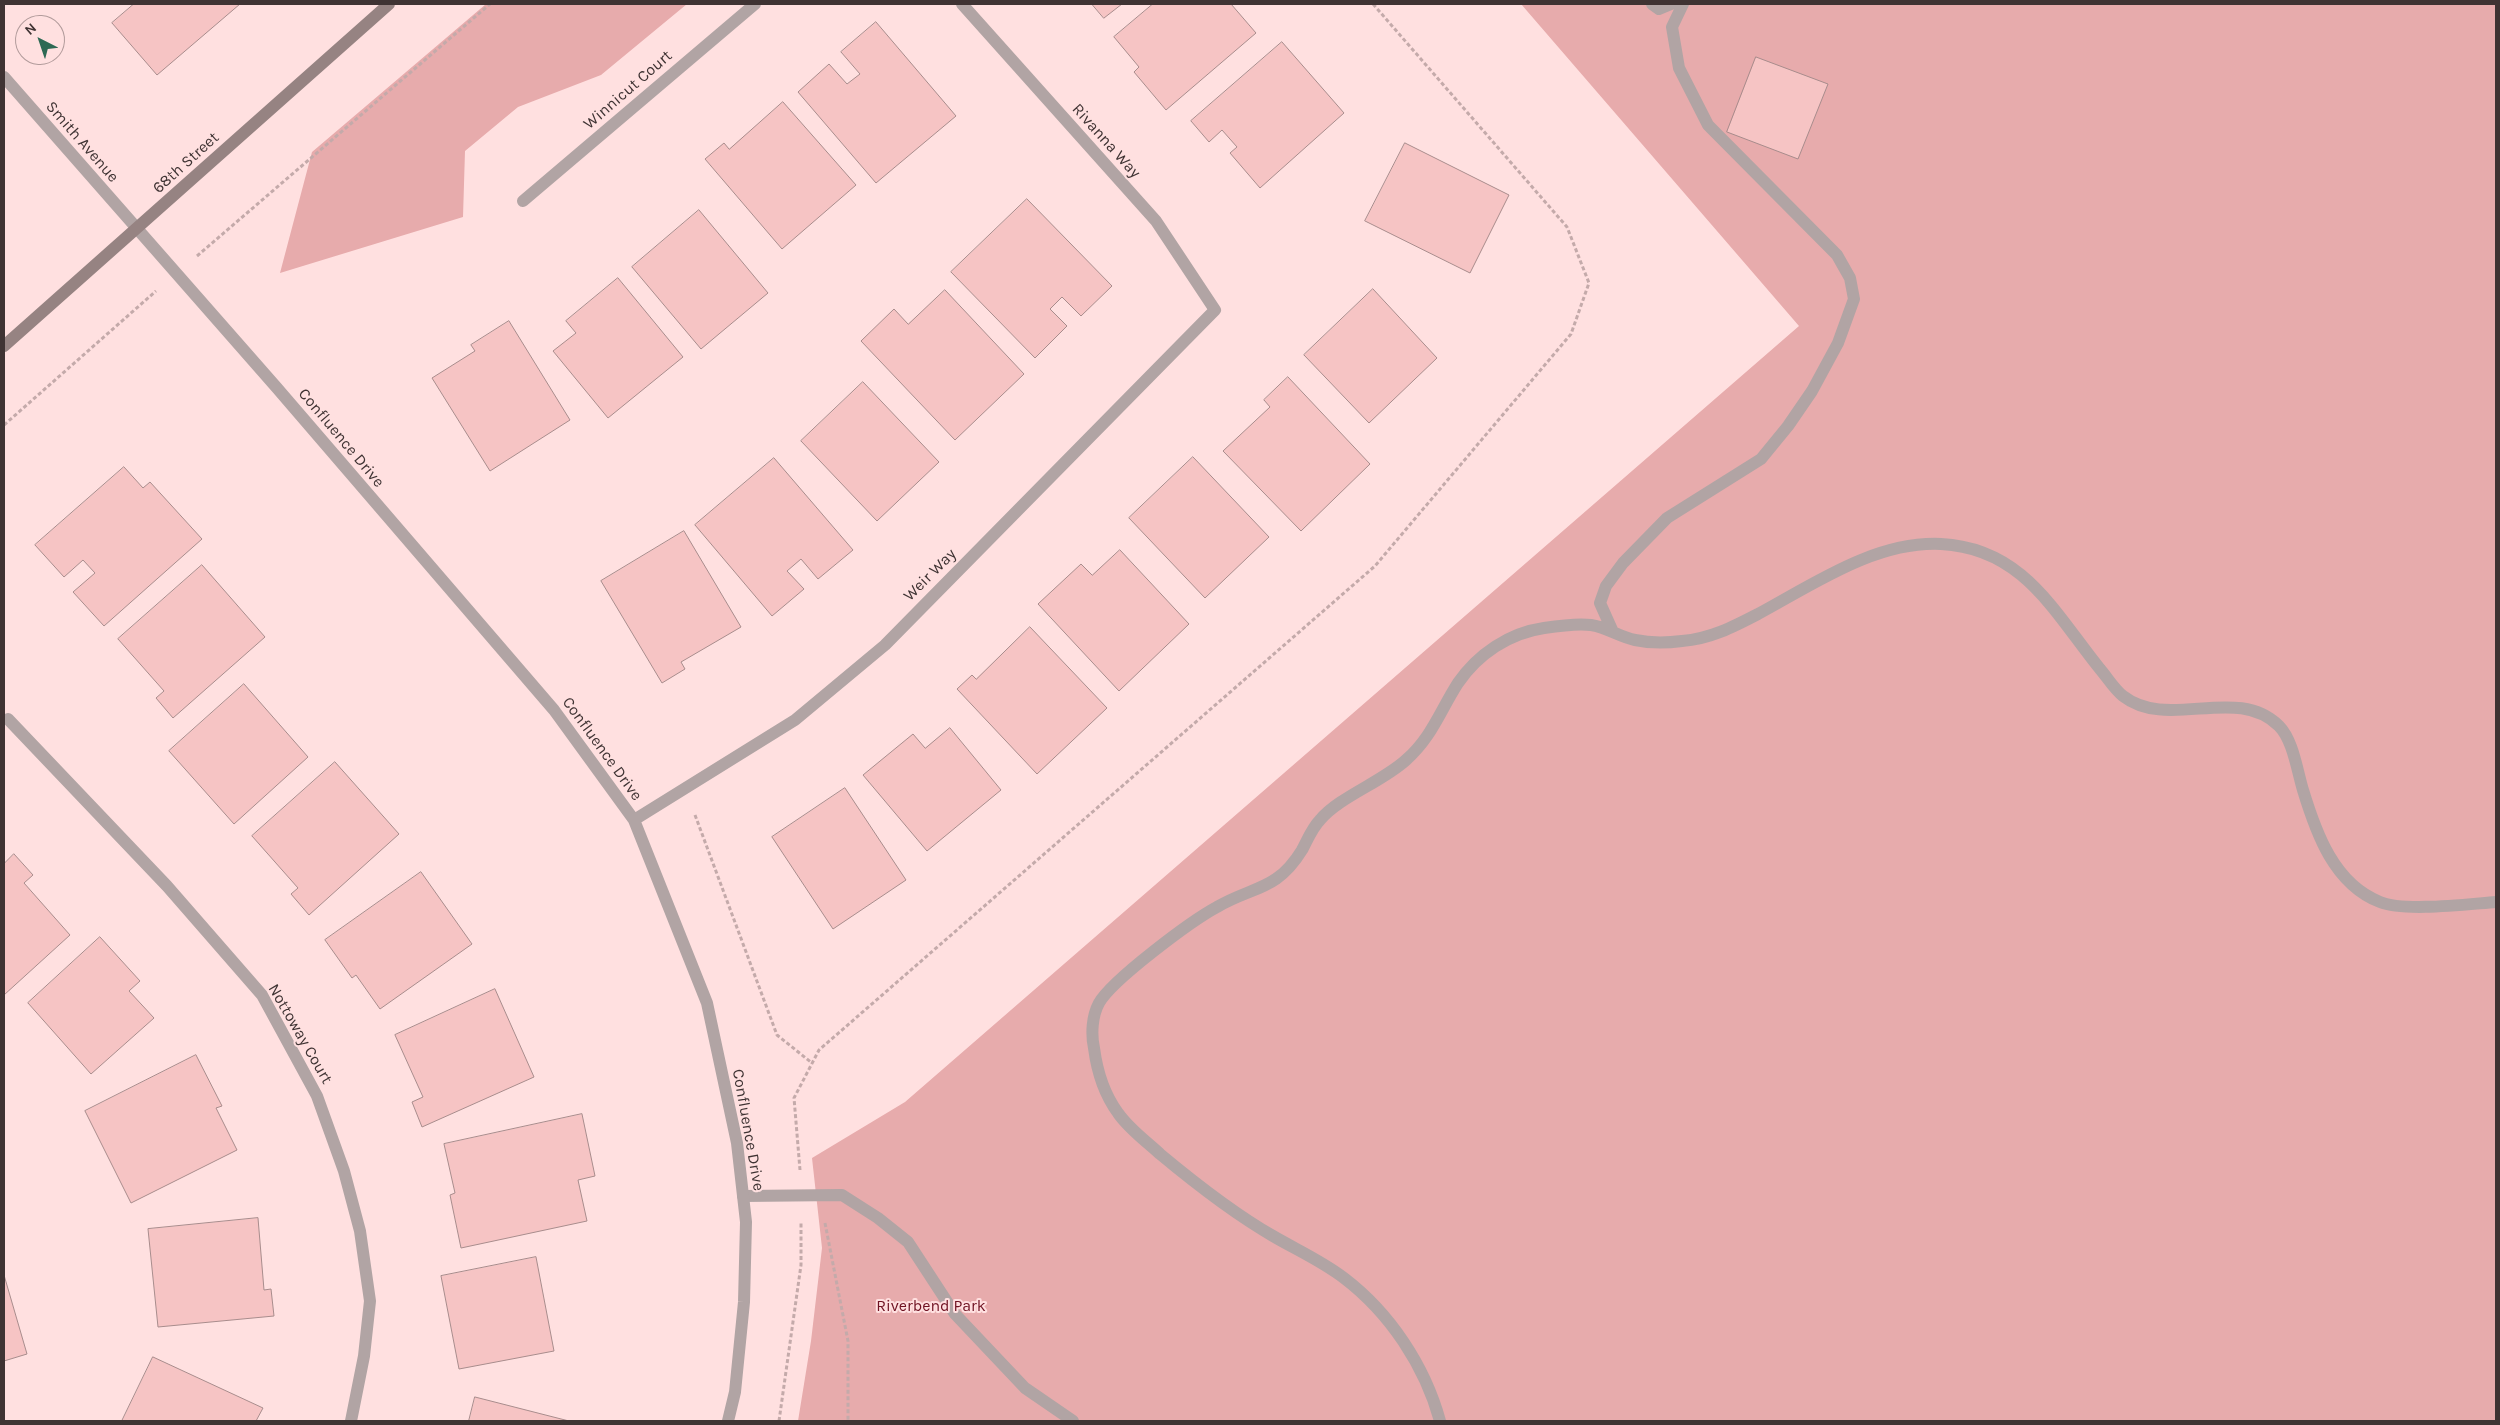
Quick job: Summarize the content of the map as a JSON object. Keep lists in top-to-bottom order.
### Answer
{
  "streets": {
    "street": [
      "Winnicut Court",
      "Rivanna Way",
      "Smith Avenue",
      "68th Street",
      "Confluence Drive",
      "Weir Way",
      "Nottoway Court"
    ]
  },
  "crossings": [
    ["Rivanna Way", "Weir Way"],
    ["Smith Avenue", "68th Street"],
    ["Smith Avenue", "Confluence Drive"],
    ["68th Street", "Confluence Drive"],
    ["Confluence Drive", "Weir Way"]
  ],
  "parks": ["Riverbend Park"],
  "north": "top left"
}
